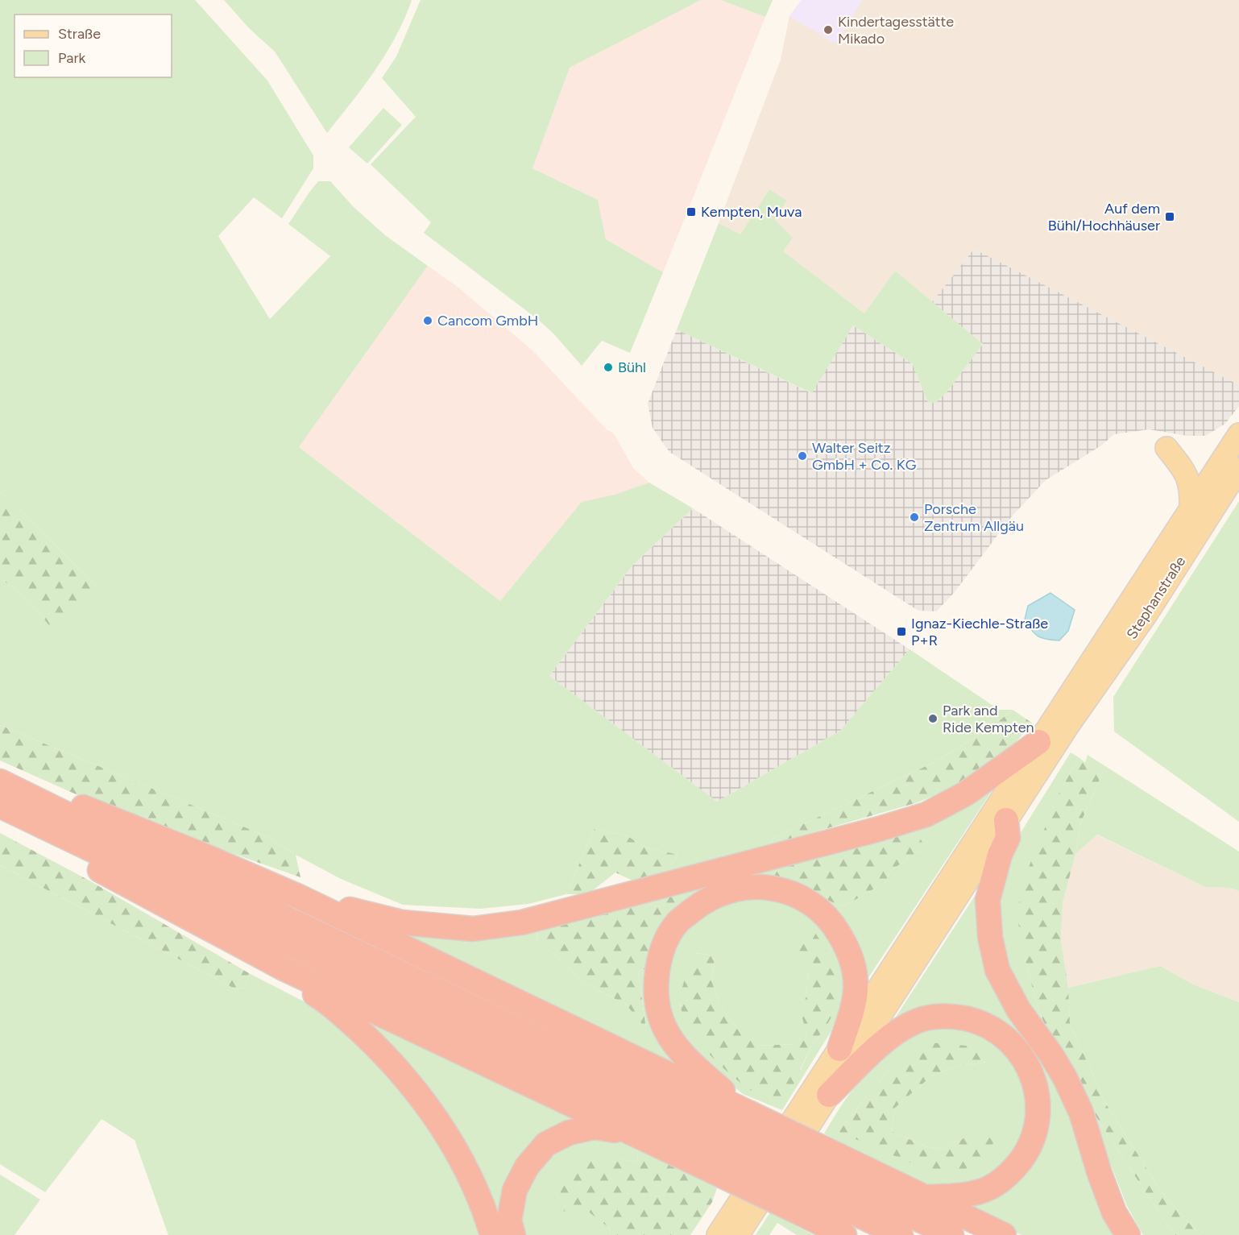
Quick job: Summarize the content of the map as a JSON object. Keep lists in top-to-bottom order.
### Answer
{
  "streets": {
    "main road": ["Stephanstraße"]
  },
  "places": {
    "other": [
      "Kindertagesstätte Mikado",
      "Cancom GmbH",
      "Bühl",
      "Walter Seitz GmbH + Co. KG",
      "Porsche Zentrum Allgäu",
      "Park and Ride Kempten"
    ],
    "transit": ["Kempten, Muva", "Auf dem Bühl/Hochhäuser", "Ignaz-Kiechle-Straße P+R"]
  },
  "legend": ["Straße", "Park"]
}
